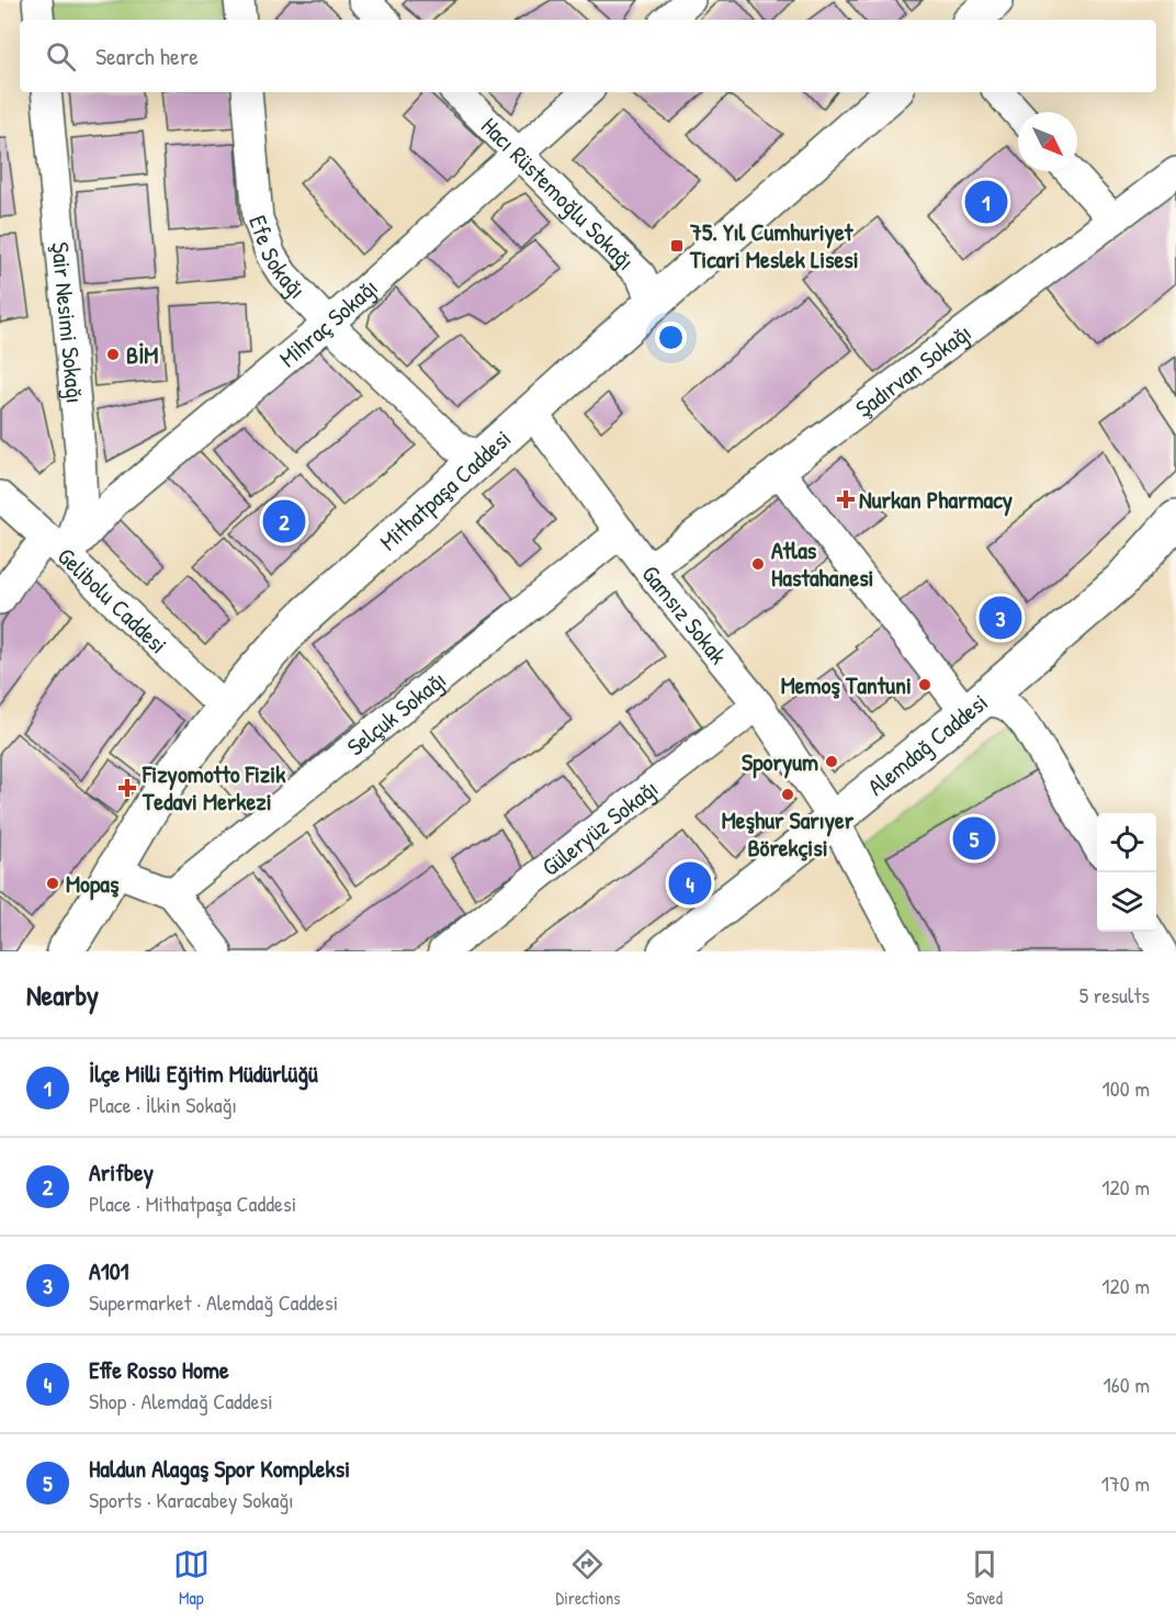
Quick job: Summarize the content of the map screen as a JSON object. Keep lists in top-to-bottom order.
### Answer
{
  "streets": {
    "main road": ["Mithatpaşa Caddesi", "Alemdağ Caddesi"],
    "street": [
      "Hacı Rüstemoğlu Sokağı",
      "Efe Sokağı",
      "Mihraç Sokağı",
      "Şair Nesimi Sokağı",
      "Şadırvan Sokağı",
      "Gelibolu Caddesi",
      "Gamsız Sokak",
      "Selçuk Sokağı",
      "Güleryüz Sokağı"
    ]
  },
  "crossings": [
    ["Hacı Rüstemoğlu Sokağı", "Mihraç Sokağı"],
    ["Hacı Rüstemoğlu Sokağı", "Mithatpaşa Caddesi"],
    ["Efe Sokağı", "Mihraç Sokağı"],
    ["Efe Sokağı", "Mithatpaşa Caddesi"],
    ["Mihraç Sokağı", "Şair Nesimi Sokağı"],
    ["Mihraç Sokağı", "Gelibolu Caddesi"],
    ["Şair Nesimi Sokağı", "Gelibolu Caddesi"],
    ["Şadırvan Sokağı", "Gamsız Sokak"],
    ["Mithatpaşa Caddesi", "Gelibolu Caddesi"],
    ["Mithatpaşa Caddesi", "Gamsız Sokak"],
    ["Gamsız Sokak", "Selçuk Sokağı"],
    ["Gamsız Sokak", "Alemdağ Caddesi"],
    ["Gamsız Sokak", "Güleryüz Sokağı"]
  ],
  "places": {
    "transit": ["75. Yıl Cumhuriyet Ticari Meslek Lisesi"],
    "other": [
      "BİM",
      "Atlas Hastahanesi",
      "Memoş Tantuni",
      "Sporyum",
      "Meşhur Sarıyer Börekçisi",
      "Mopaş"
    ],
    "health": ["Nurkan Pharmacy", "Fizyomotto Fizik Tedavi Merkezi"]
  },
  "north": "bottom right",
  "page": {
    "search": "Search here",
    "pins": [
      "1",
      "2",
      "3",
      "5",
      "4"
    ],
    "heading": ["Nearby", "5 results"],
    "list": [
      {
        "mark": "1",
        "name": "İlçe Milli Eğitim Müdürlüğü",
        "note": "Place · İlkin Sokağı",
        "value": "100 m"
      },
      {
        "mark": "2",
        "name": "Arifbey",
        "note": "Place · Mithatpaşa Caddesi",
        "value": "120 m"
      },
      {
        "mark": "3",
        "name": "A101",
        "note": "Supermarket · Alemdağ Caddesi",
        "value": "120 m"
      },
      {
        "mark": "4",
        "name": "Effe Rosso Home",
        "note": "Shop · Alemdağ Caddesi",
        "value": "160 m"
      },
      {
        "mark": "5",
        "name": "Haldun Alagaş Spor Kompleksi",
        "note": "Sports · Karacabey Sokağı",
        "value": "170 m"
      }
    ],
    "nav": ["Map", "Directions", "Saved"]
  }
}
